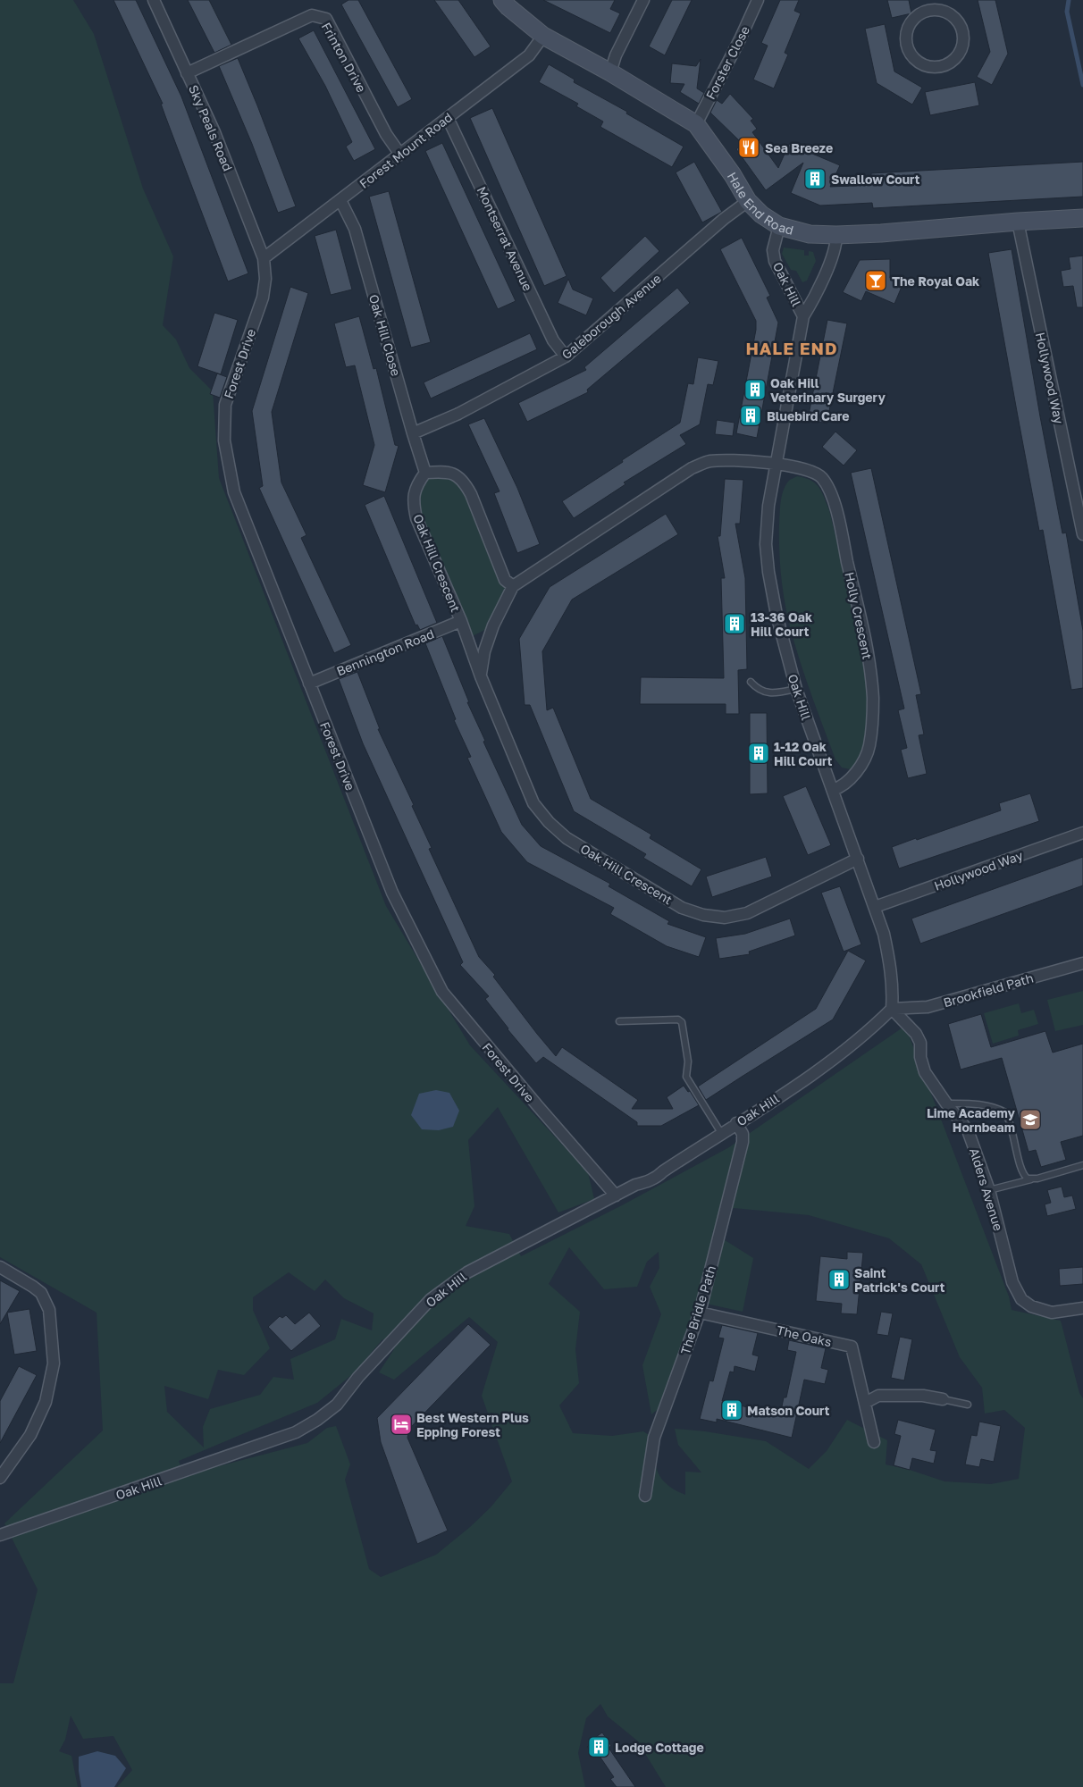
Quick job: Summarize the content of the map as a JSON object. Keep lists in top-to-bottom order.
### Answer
{
  "streets": {
    "street": [
      "Frinton Drive",
      "Forster Close",
      "Sky Peals Road",
      "Forest Mount Road",
      "Hale End Road",
      "Montserrat Avenue",
      "Oak Hill",
      "Galeborough Avenue",
      "Oak Hill Close",
      "Forest Drive",
      "Hollywood Way",
      "Oak Hill Crescent",
      "Holly Crescent",
      "Bennington Road",
      "Brookfield Path",
      "Alders Avenue",
      "The Bridle Path",
      "The Oaks"
    ]
  },
  "crossings": [
    ["Frinton Drive", "Sky Peals Road"],
    ["Frinton Drive", "Forest Mount Road"],
    ["Forster Close", "Hale End Road"],
    ["Sky Peals Road", "Forest Mount Road"],
    ["Sky Peals Road", "Forest Drive"],
    ["Forest Mount Road", "Hale End Road"],
    ["Forest Mount Road", "Montserrat Avenue"],
    ["Forest Mount Road", "Oak Hill Close"],
    ["Forest Mount Road", "Forest Drive"],
    ["Hale End Road", "Oak Hill"],
    ["Hale End Road", "Galeborough Avenue"],
    ["Hale End Road", "Hollywood Way"],
    ["Montserrat Avenue", "Galeborough Avenue"],
    ["Oak Hill", "Forest Drive"],
    ["Oak Hill", "Hollywood Way"],
    ["Oak Hill", "Oak Hill Crescent"],
    ["Oak Hill", "Holly Crescent"],
    ["Oak Hill", "Brookfield Path"],
    ["Oak Hill", "Alders Avenue"],
    ["Oak Hill", "The Bridle Path"],
    ["Galeborough Avenue", "Oak Hill Close"],
    ["Oak Hill Close", "Oak Hill Crescent"],
    ["Forest Drive", "Bennington Road"],
    ["Oak Hill Crescent", "Bennington Road"],
    ["Brookfield Path", "Alders Avenue"],
    ["The Bridle Path", "The Oaks"]
  ],
  "districts": ["HALE END"],
  "places": {
    "restaurant": ["Sea Breeze"],
    "building": [
      "Swallow Court",
      "Oak Hill Veterinary Surgery",
      "Bluebird Care",
      "13-36 Oak Hill Court",
      "1-12 Oak Hill Court",
      "Saint Patrick's Court",
      "Matson Court",
      "Lodge Cottage"
    ],
    "bar": ["The Royal Oak"],
    "school or university": ["Lime Academy Hornbeam"],
    "hotel": ["Best Western Plus Epping Forest"]
  }
}
